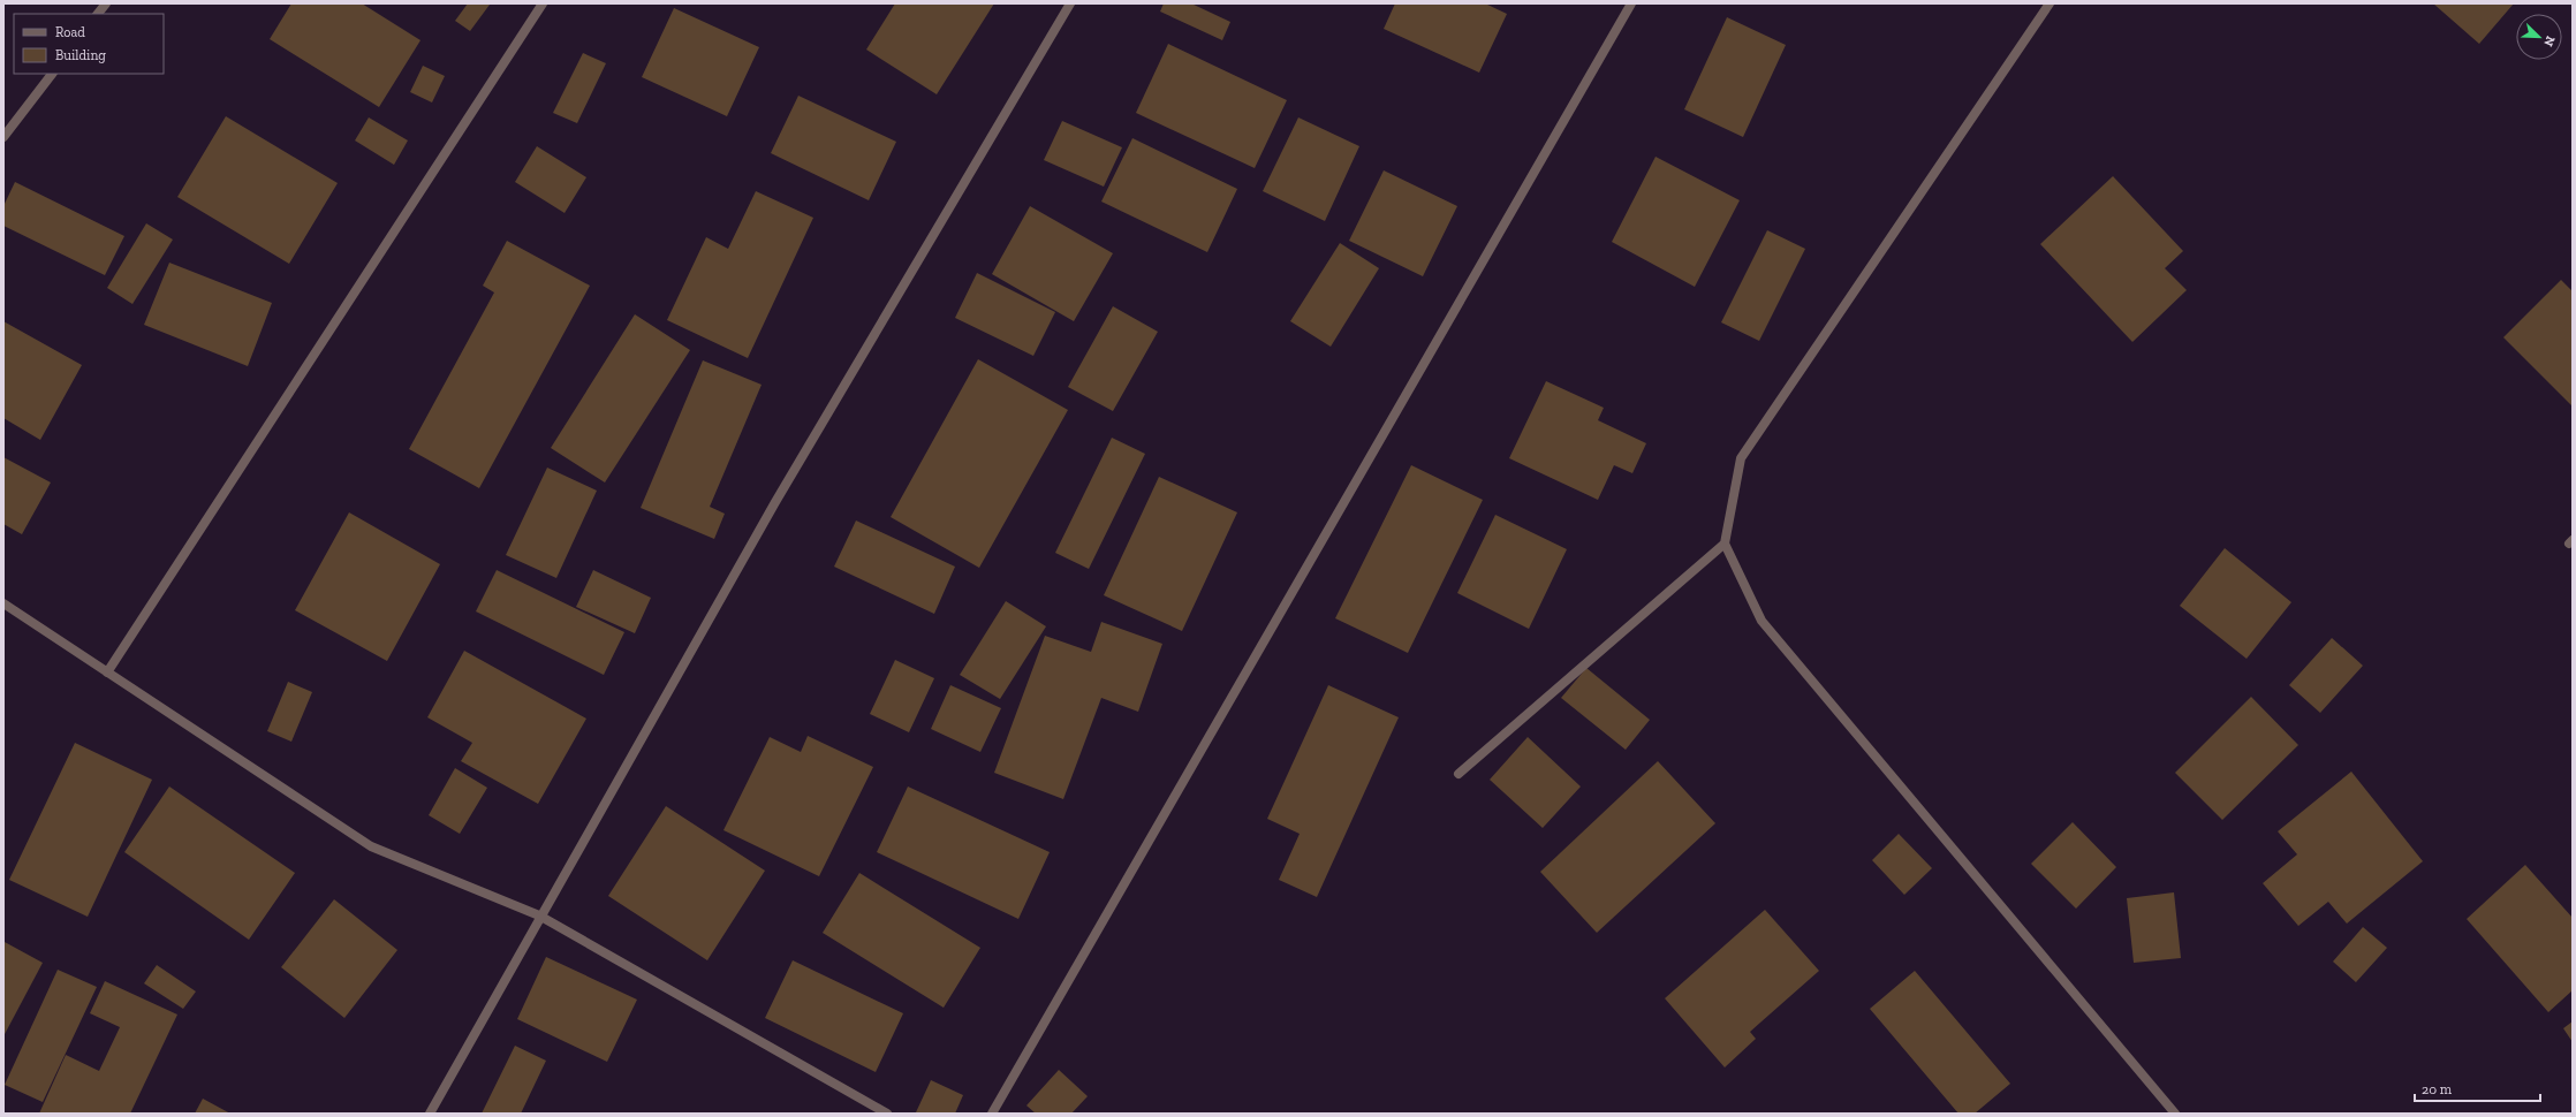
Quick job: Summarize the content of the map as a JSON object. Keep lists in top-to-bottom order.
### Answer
{
  "legend": ["Road", "Building"],
  "scale_bar": "20 m",
  "north": "bottom right"
}
